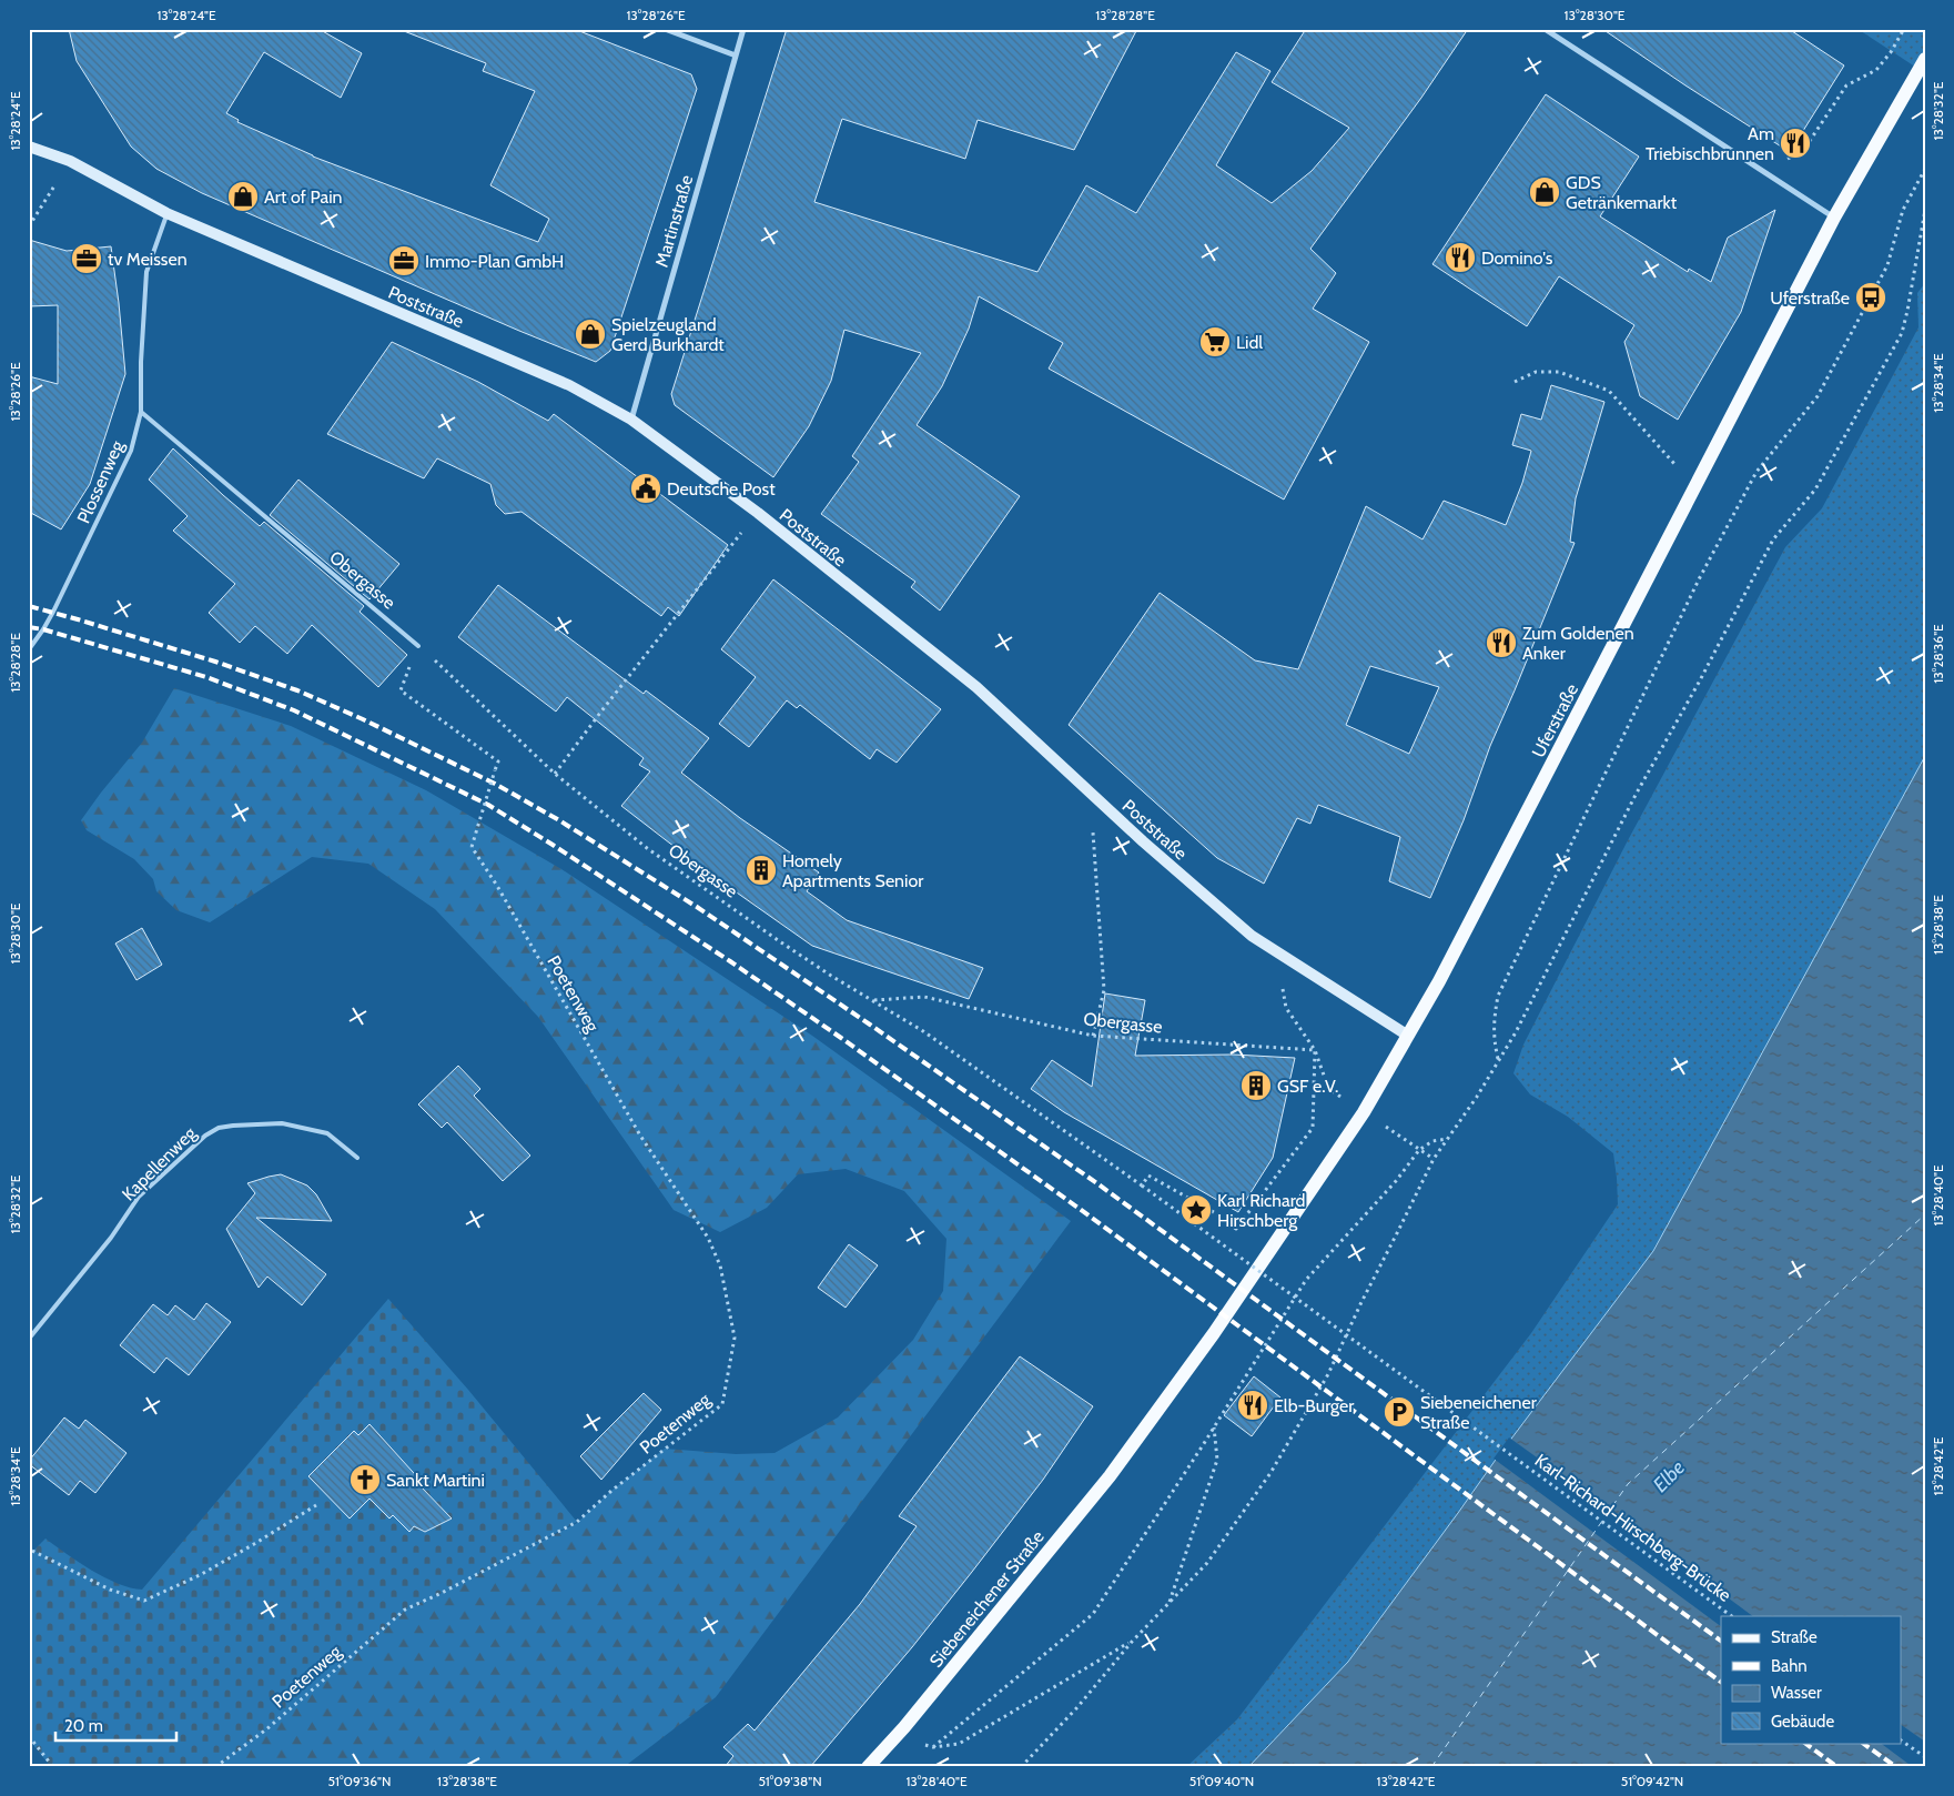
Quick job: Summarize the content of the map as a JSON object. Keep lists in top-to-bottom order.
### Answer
{
  "streets": {
    "main road": ["Poststraße", "Uferstraße", "Siebeneichener Straße"],
    "street": ["Martinstraße"],
    "lane": ["Plossenweg", "Obergasse", "Kapellenweg"],
    "path": ["Poetenweg", "Karl-Richard-Hirschberg-Brücke"]
  },
  "crossings": [
    ["Martinstraße", "Poststraße"],
    ["Poststraße", "Plossenweg"],
    ["Poststraße", "Uferstraße"],
    ["Poststraße", "Siebeneichener Straße"],
    ["Plossenweg", "Obergasse"],
    ["Obergasse", "Karl-Richard-Hirschberg-Brücke"],
    ["Uferstraße", "Siebeneichener Straße"]
  ],
  "water": ["Elbe"],
  "places": {
    "restaurant": [
      "Am Triebischbrunnen",
      "Domino's",
      "Zum Goldenen Anker",
      "Elb-Burger"
    ],
    "shop": ["GDS Getränkemarkt", "Art of Pain", "Spielzeugland Gerd Burkhardt"],
    "office": ["tv Meissen", "Immo-Plan GmbH"],
    "bus stop": ["Uferstraße"],
    "supermarket": ["Lidl"],
    "public building": ["Deutsche Post"],
    "building": ["Homely Apartments Senior", "GSF e.V."],
    "place": ["Karl Richard Hirschberg"],
    "parking": ["Siebeneichener Straße"],
    "church": ["Sankt Martini"]
  },
  "legend": [
    "Straße",
    "Bahn",
    "Wasser",
    "Gebäude"
  ],
  "scale_bar": "20 m",
  "coordinates": [
    "13°28'24\"E",
    "13°28'26\"E",
    "13°28'28\"E",
    "13°28'30\"E",
    "13°28'32\"E",
    "13°28'34\"E",
    "13°28'36\"E",
    "13°28'38\"E",
    "13°28'40\"E",
    "13°28'42\"E",
    "51°09'36\"N",
    "51°09'38\"N",
    "51°09'40\"N",
    "51°09'42\"N"
  ]
}
